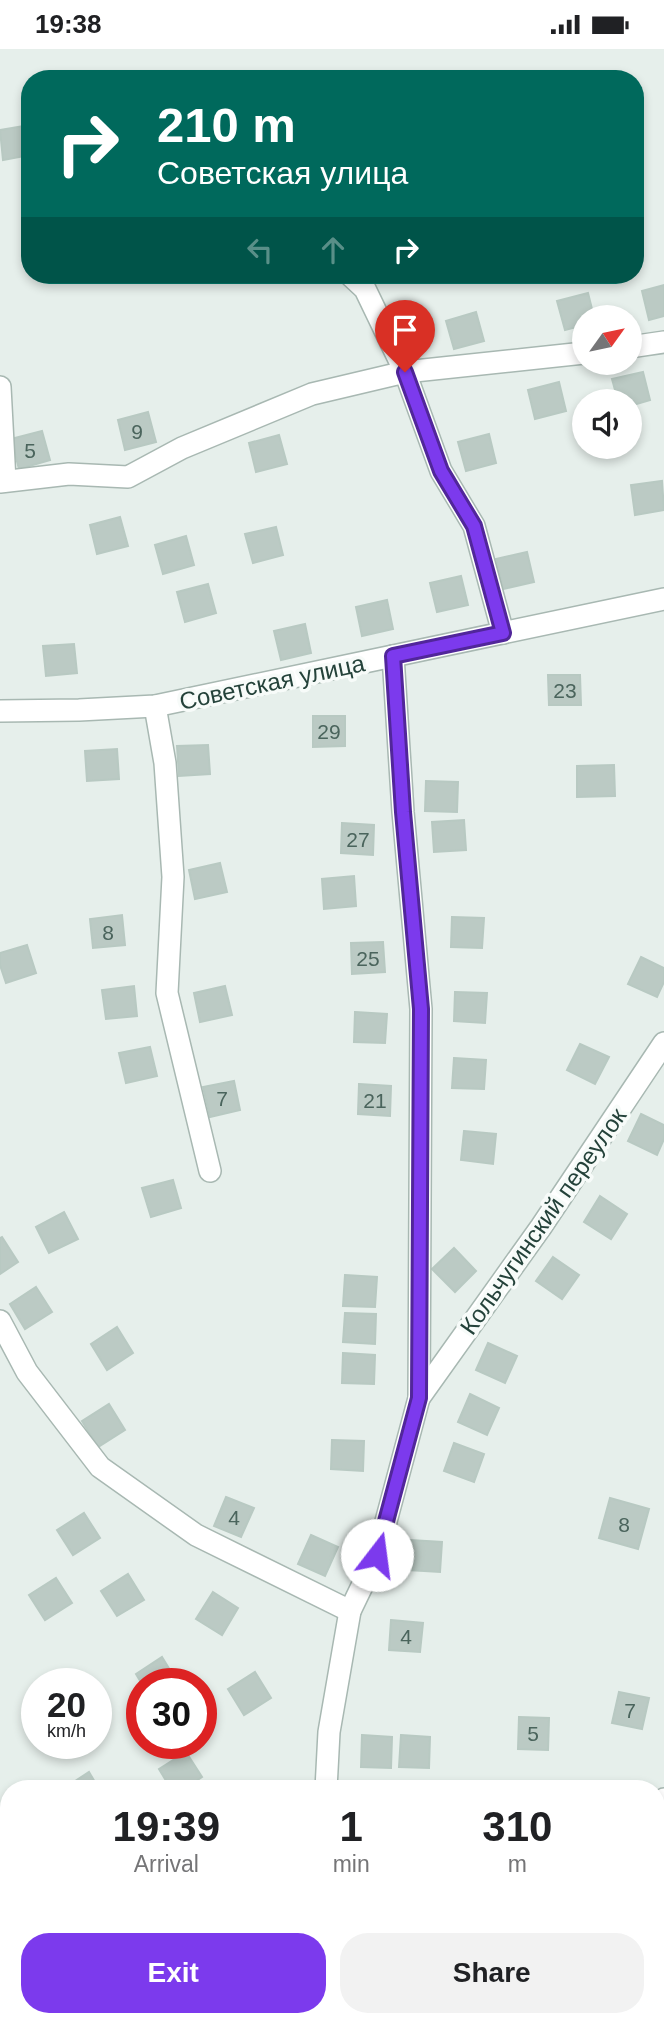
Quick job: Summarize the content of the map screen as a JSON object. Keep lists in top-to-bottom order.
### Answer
{
  "streets": {
    "street": ["Советская улица", "Кольчугинский переулок"]
  },
  "house_numbers": [
    "9",
    "5",
    "23",
    "29",
    "27",
    "8",
    "25",
    "7",
    "21",
    "4",
    "8",
    "4",
    "7",
    "5"
  ],
  "north": "top right",
  "page": {
    "status": "19:38",
    "turn": ["210 m", "Советская улица"],
    "speed": "20 km/h",
    "limit": "30",
    "eta": [
      "19:39",
      "Arrival",
      "1",
      "min",
      "310",
      "m"
    ],
    "buttons": ["Exit", "Share"]
  }
}
